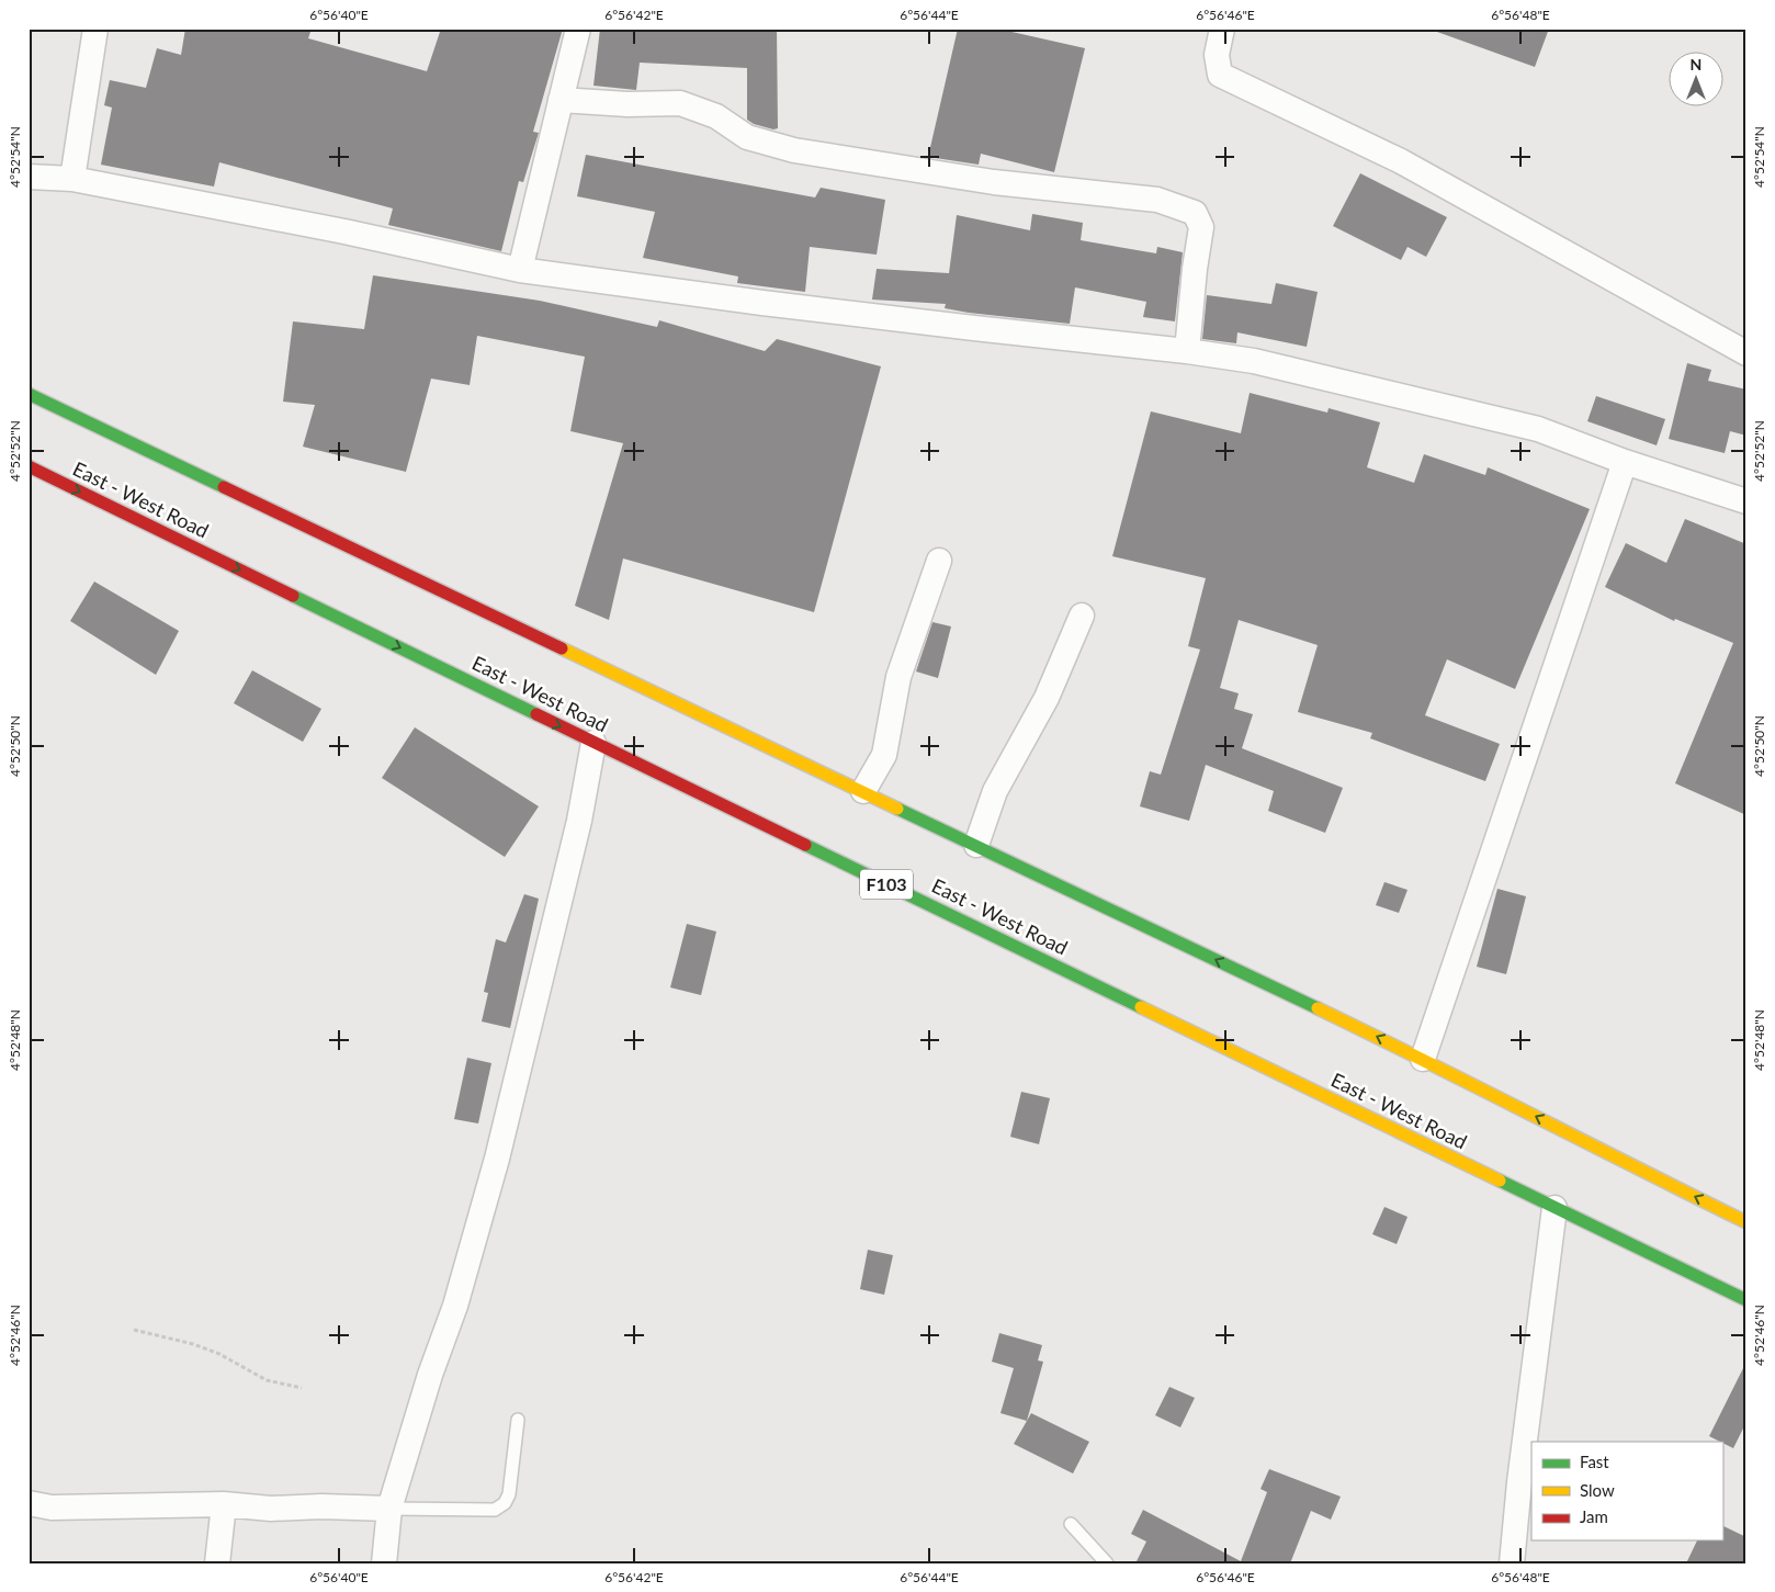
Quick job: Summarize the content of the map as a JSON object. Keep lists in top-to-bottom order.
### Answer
{
  "streets": {
    "main road": ["East - West Road", "F103"]
  },
  "legend": ["Fast", "Slow", "Jam"],
  "north": "top",
  "coordinates": [
    "6°56'40\"E",
    "6°56'42\"E",
    "6°56'44\"E",
    "6°56'46\"E",
    "6°56'48\"E",
    "4°52'54\"N",
    "4°52'52\"N",
    "4°52'50\"N",
    "4°52'48\"N",
    "4°52'46\"N"
  ]
}
